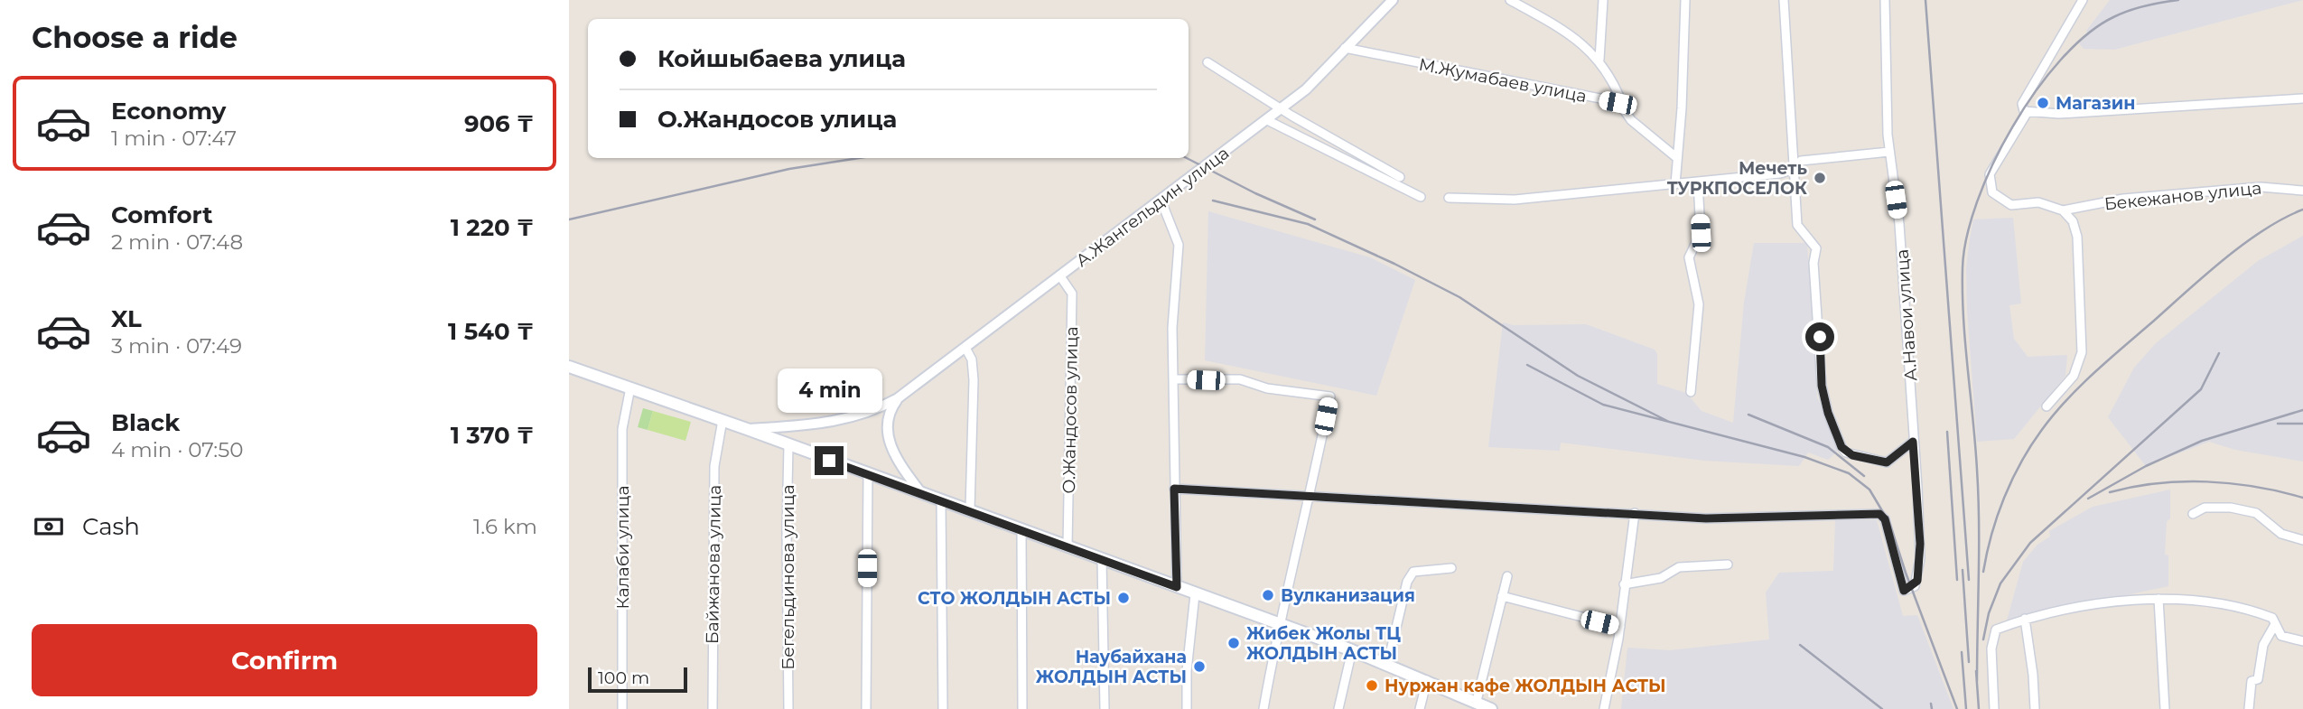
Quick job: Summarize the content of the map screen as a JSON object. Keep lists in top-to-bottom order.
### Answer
{
  "streets": {
    "street": [
      "М.Жумабаев улица",
      "Бекежанов улица",
      "А.Жангельдин улица",
      "А.Навои улица",
      "О.Жандосов улица",
      "Калаби улица",
      "Байжанова улица",
      "Бегельдинова улица"
    ]
  },
  "crossings": [
    ["М.Жумабаев улица", "А.Жангельдин улица"],
    ["А.Жангельдин улица", "О.Жандосов улица"]
  ],
  "places": [
    "Магазин",
    "Мечеть ТУРКПОСЕЛОК",
    "Вулканизация",
    "СТО ЖОЛДЫН АСТЫ",
    "Жибек Жолы ТЦ ЖОЛДЫН АСТЫ",
    "Наубайхана ЖОЛДЫН АСТЫ",
    "Нуржан кафе ЖОЛДЫН АСТЫ"
  ],
  "scale_bar": "100 m",
  "page": {
    "heading": "Choose a ride",
    "banner": ["Койшыбаева улица", "О.Жандосов улица"],
    "list": [
      {
        "name": "Economy",
        "note": "1 min · 07:47",
        "value": "906 ₸"
      },
      {
        "name": "Comfort",
        "note": "2 min · 07:48",
        "value": "1 220 ₸"
      },
      {
        "name": "XL",
        "note": "3 min · 07:49",
        "value": "1 540 ₸"
      },
      {
        "name": "Black",
        "note": "4 min · 07:50",
        "value": "1 370 ₸"
      }
    ],
    "bubble": "4 min",
    "pay": ["Cash", "1.6 km"],
    "buttons": "Confirm",
    "scale": "100 m"
  }
}
